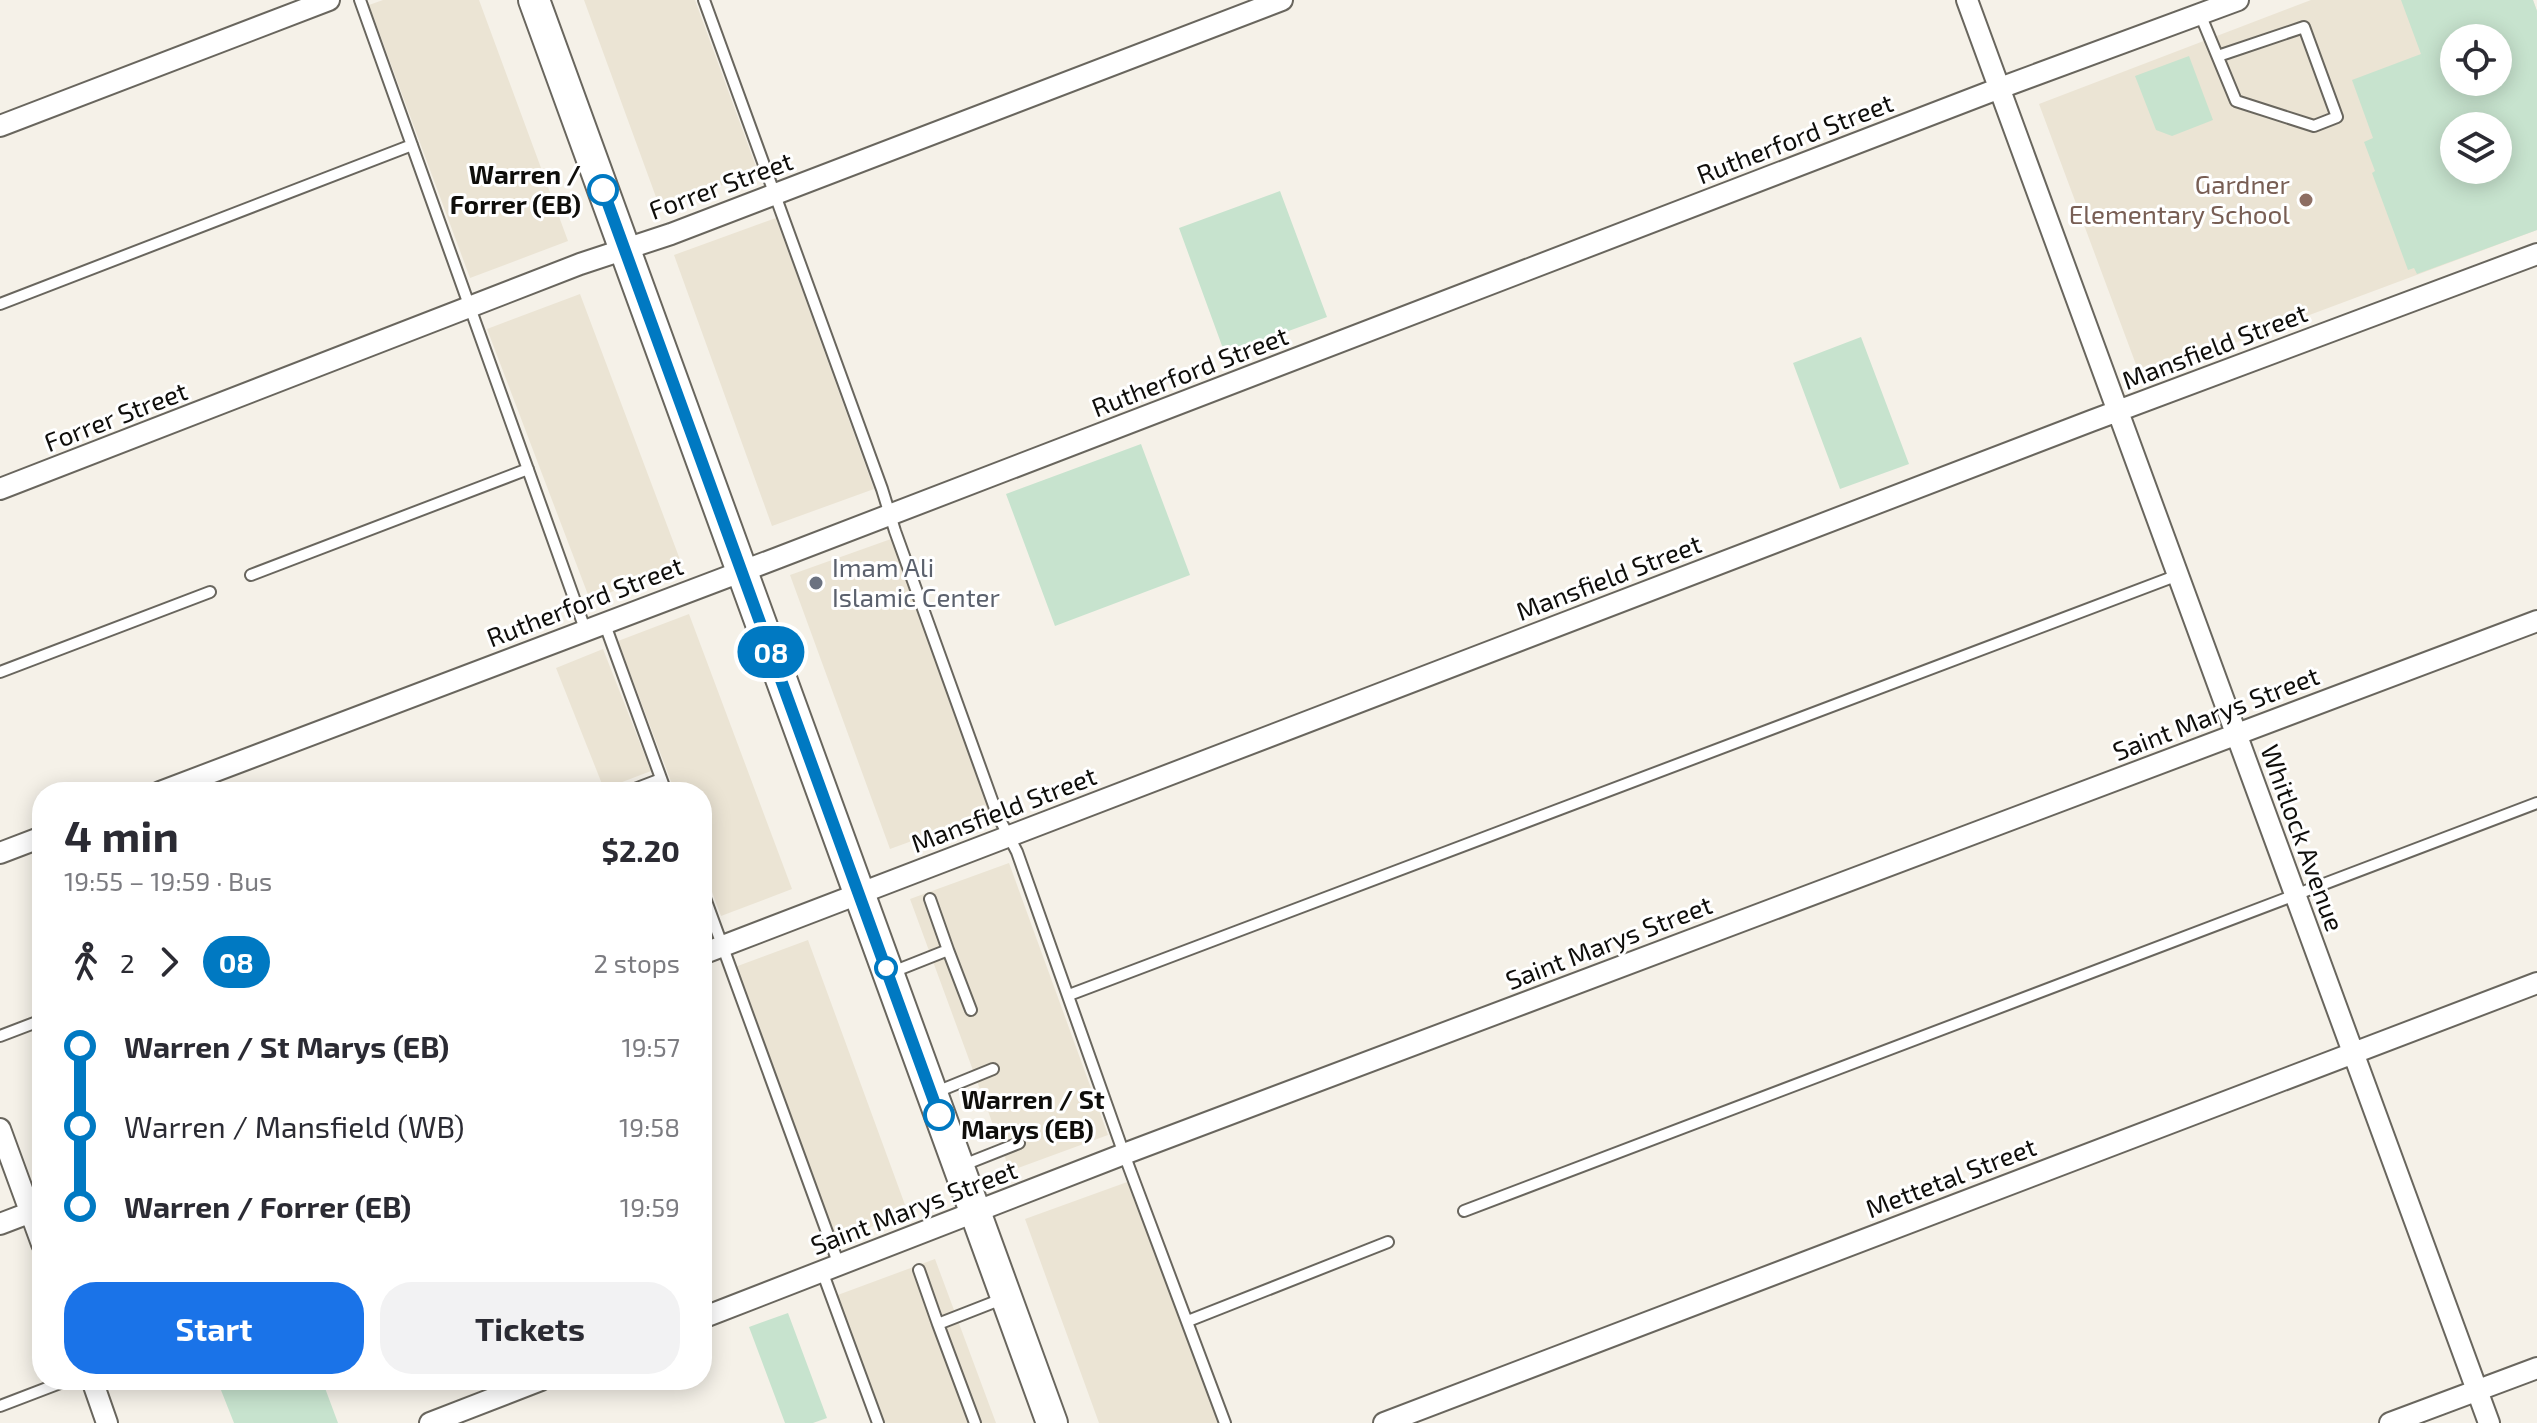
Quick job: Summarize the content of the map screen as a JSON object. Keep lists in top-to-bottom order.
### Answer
{
  "streets": {
    "street": [
      "Rutherford Street",
      "Forrer Street",
      "Mansfield Street",
      "Saint Marys Street",
      "Whitlock Avenue",
      "Mettetal Street"
    ]
  },
  "crossings": [
    ["Rutherford Street", "Whitlock Avenue"],
    ["Mansfield Street", "Whitlock Avenue"],
    ["Saint Marys Street", "Whitlock Avenue"],
    ["Whitlock Avenue", "Mettetal Street"]
  ],
  "places": [
    "Warren / Forrer (EB)",
    "Gardner Elementary School",
    "Imam Ali Islamic Center",
    "Warren / St Marys (EB)"
  ],
  "lines": ["bus line 08"],
  "page": {
    "on_map": "08",
    "heading": ["4 min", "19:55 – 19:59 · Bus", "$2.20"],
    "legs": ["2", "08", "2 stops"],
    "list": [
      {
        "name": "Warren / St Marys (EB)",
        "value": "19:57"
      },
      {
        "name": "Warren / Mansfield (WB)",
        "value": "19:58"
      },
      {
        "name": "Warren / Forrer (EB)",
        "value": "19:59"
      }
    ],
    "buttons": ["Start", "Tickets"]
  }
}
